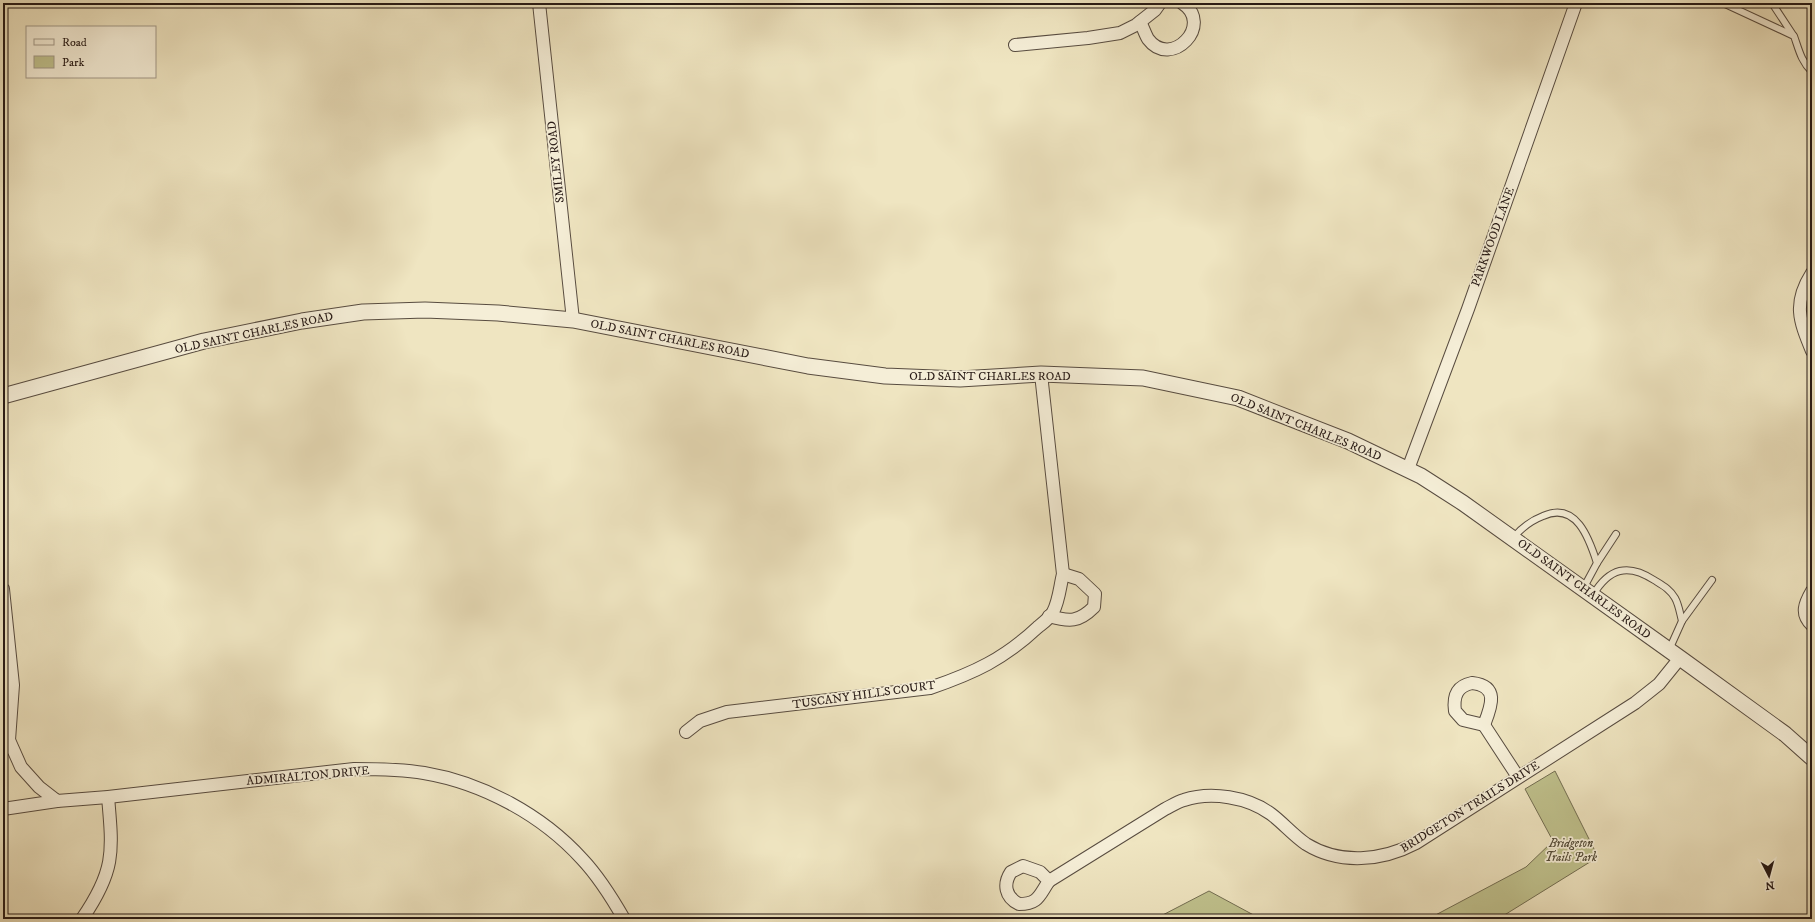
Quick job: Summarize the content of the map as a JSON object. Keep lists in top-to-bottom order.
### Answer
{
  "streets": {
    "street": [
      "SMILEY ROAD",
      "PARKWOOD LANE",
      "OLD SAINT CHARLES ROAD",
      "TUSCANY HILLS COURT",
      "ADMIRALTON DRIVE",
      "BRIDGETON TRAILS DRIVE"
    ]
  },
  "crossings": [
    ["SMILEY ROAD", "OLD SAINT CHARLES ROAD"],
    ["PARKWOOD LANE", "OLD SAINT CHARLES ROAD"],
    ["OLD SAINT CHARLES ROAD", "TUSCANY HILLS COURT"],
    ["OLD SAINT CHARLES ROAD", "BRIDGETON TRAILS DRIVE"]
  ],
  "parks": ["Bridgeton Trails Park"],
  "legend": ["Road", "Park"],
  "north": "bottom"
}
